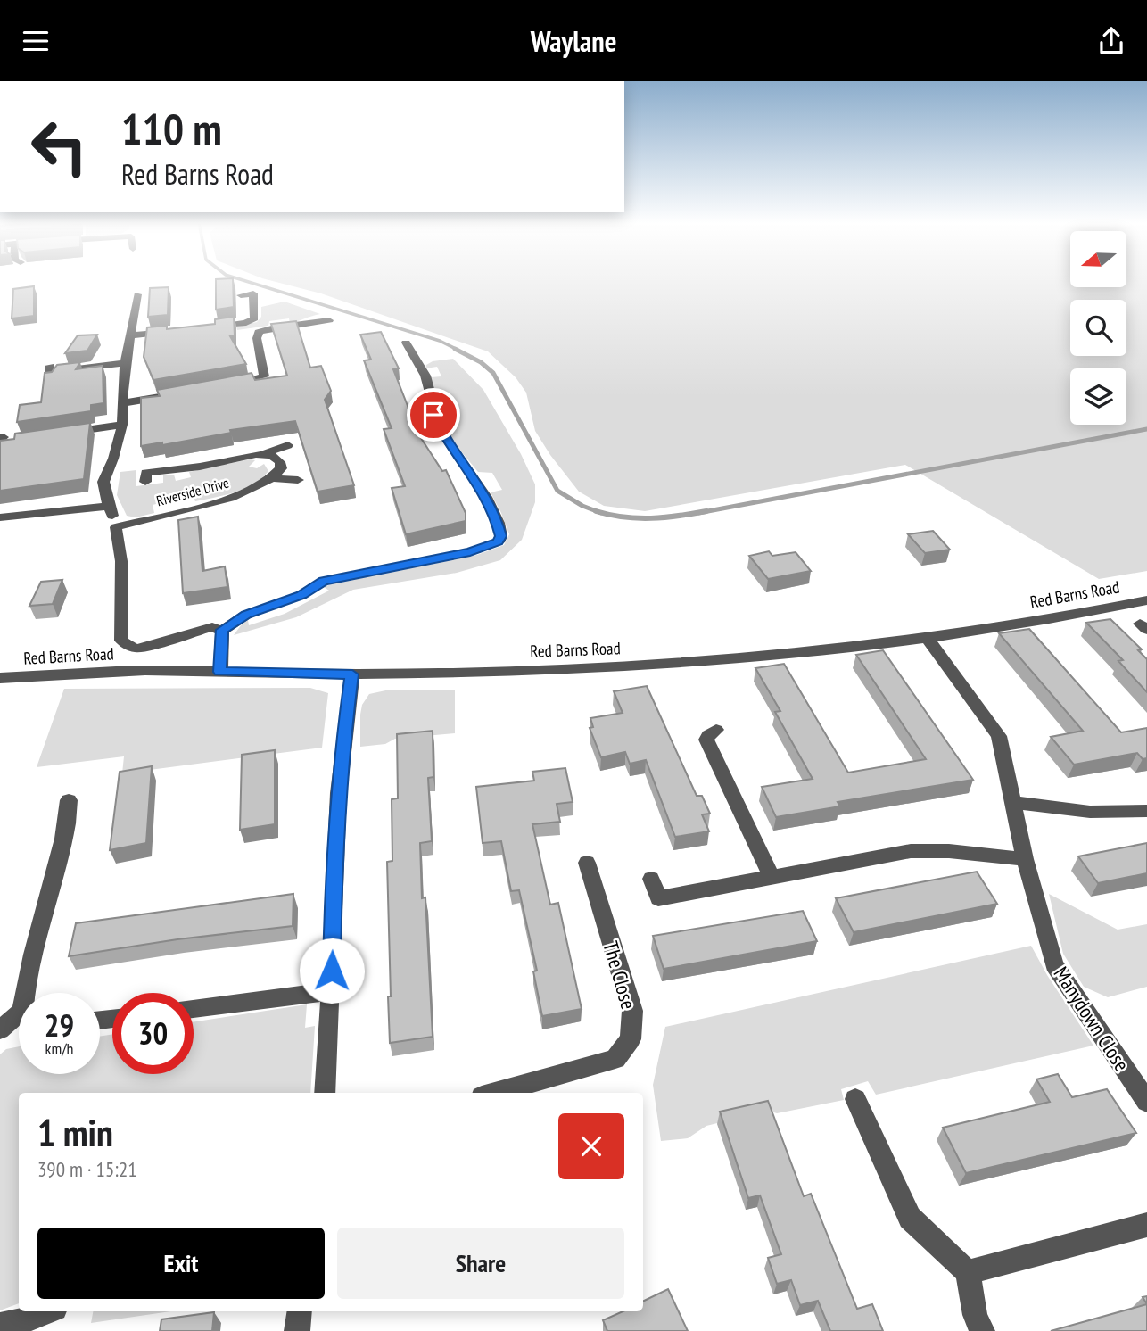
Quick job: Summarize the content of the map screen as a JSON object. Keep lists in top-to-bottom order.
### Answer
{
  "streets": {
    "street": [
      "Riverside Drive",
      "Red Barns Road",
      "The Close",
      "Manydown Close"
    ]
  },
  "crossings": [
    ["Red Barns Road", "Manydown Close"]
  ],
  "north": "left",
  "page": {
    "header": "Waylane",
    "turn": ["110 m", "Red Barns Road"],
    "speed": "29 km/h",
    "limit": "30",
    "heading": ["1 min", "390 m · 15:21"],
    "buttons": ["Exit", "Share"]
  }
}
